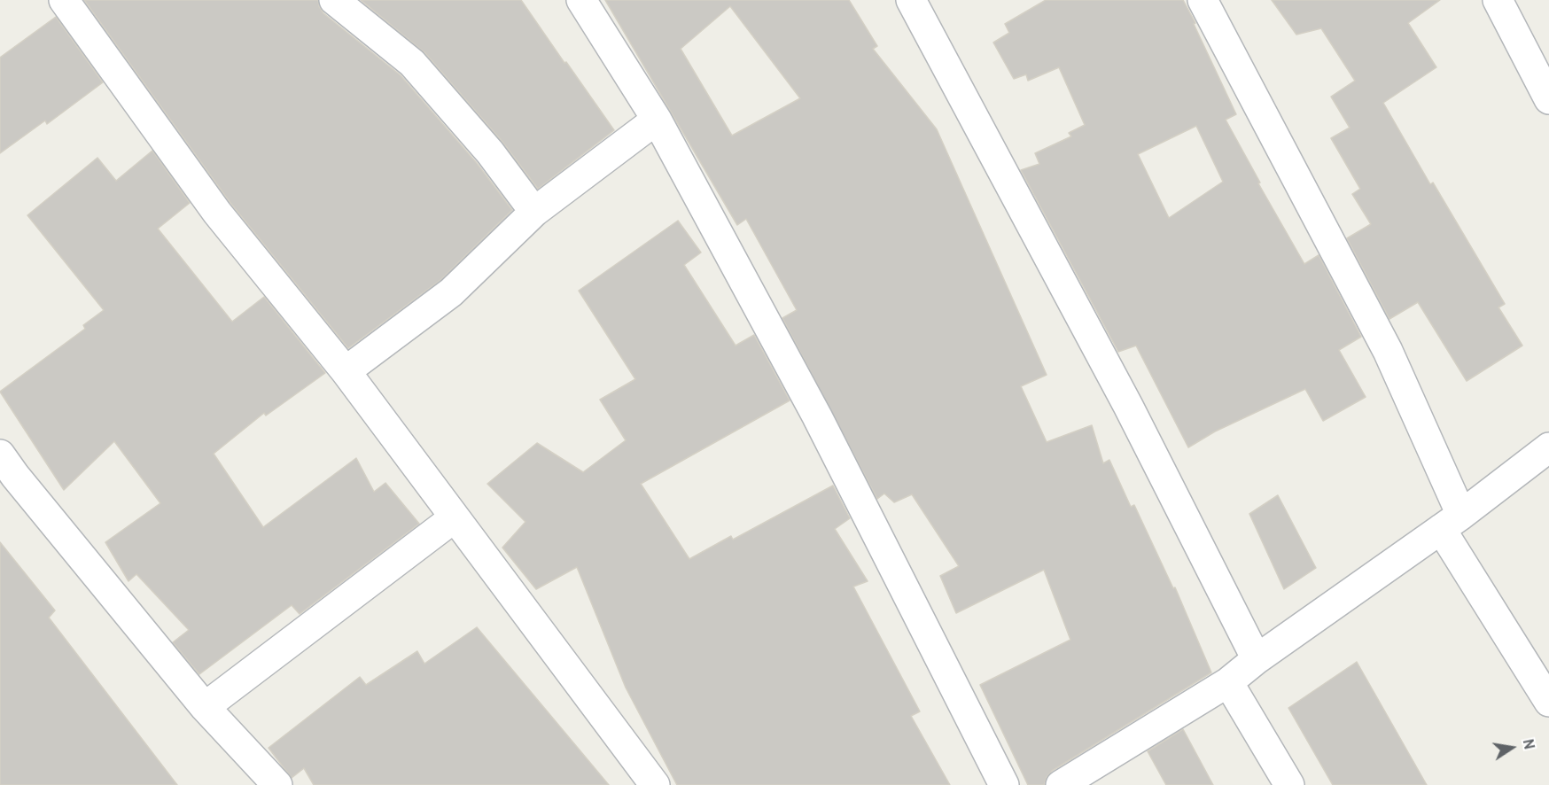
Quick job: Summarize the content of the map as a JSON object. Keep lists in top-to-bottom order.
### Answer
{
  "north": "right"
}
